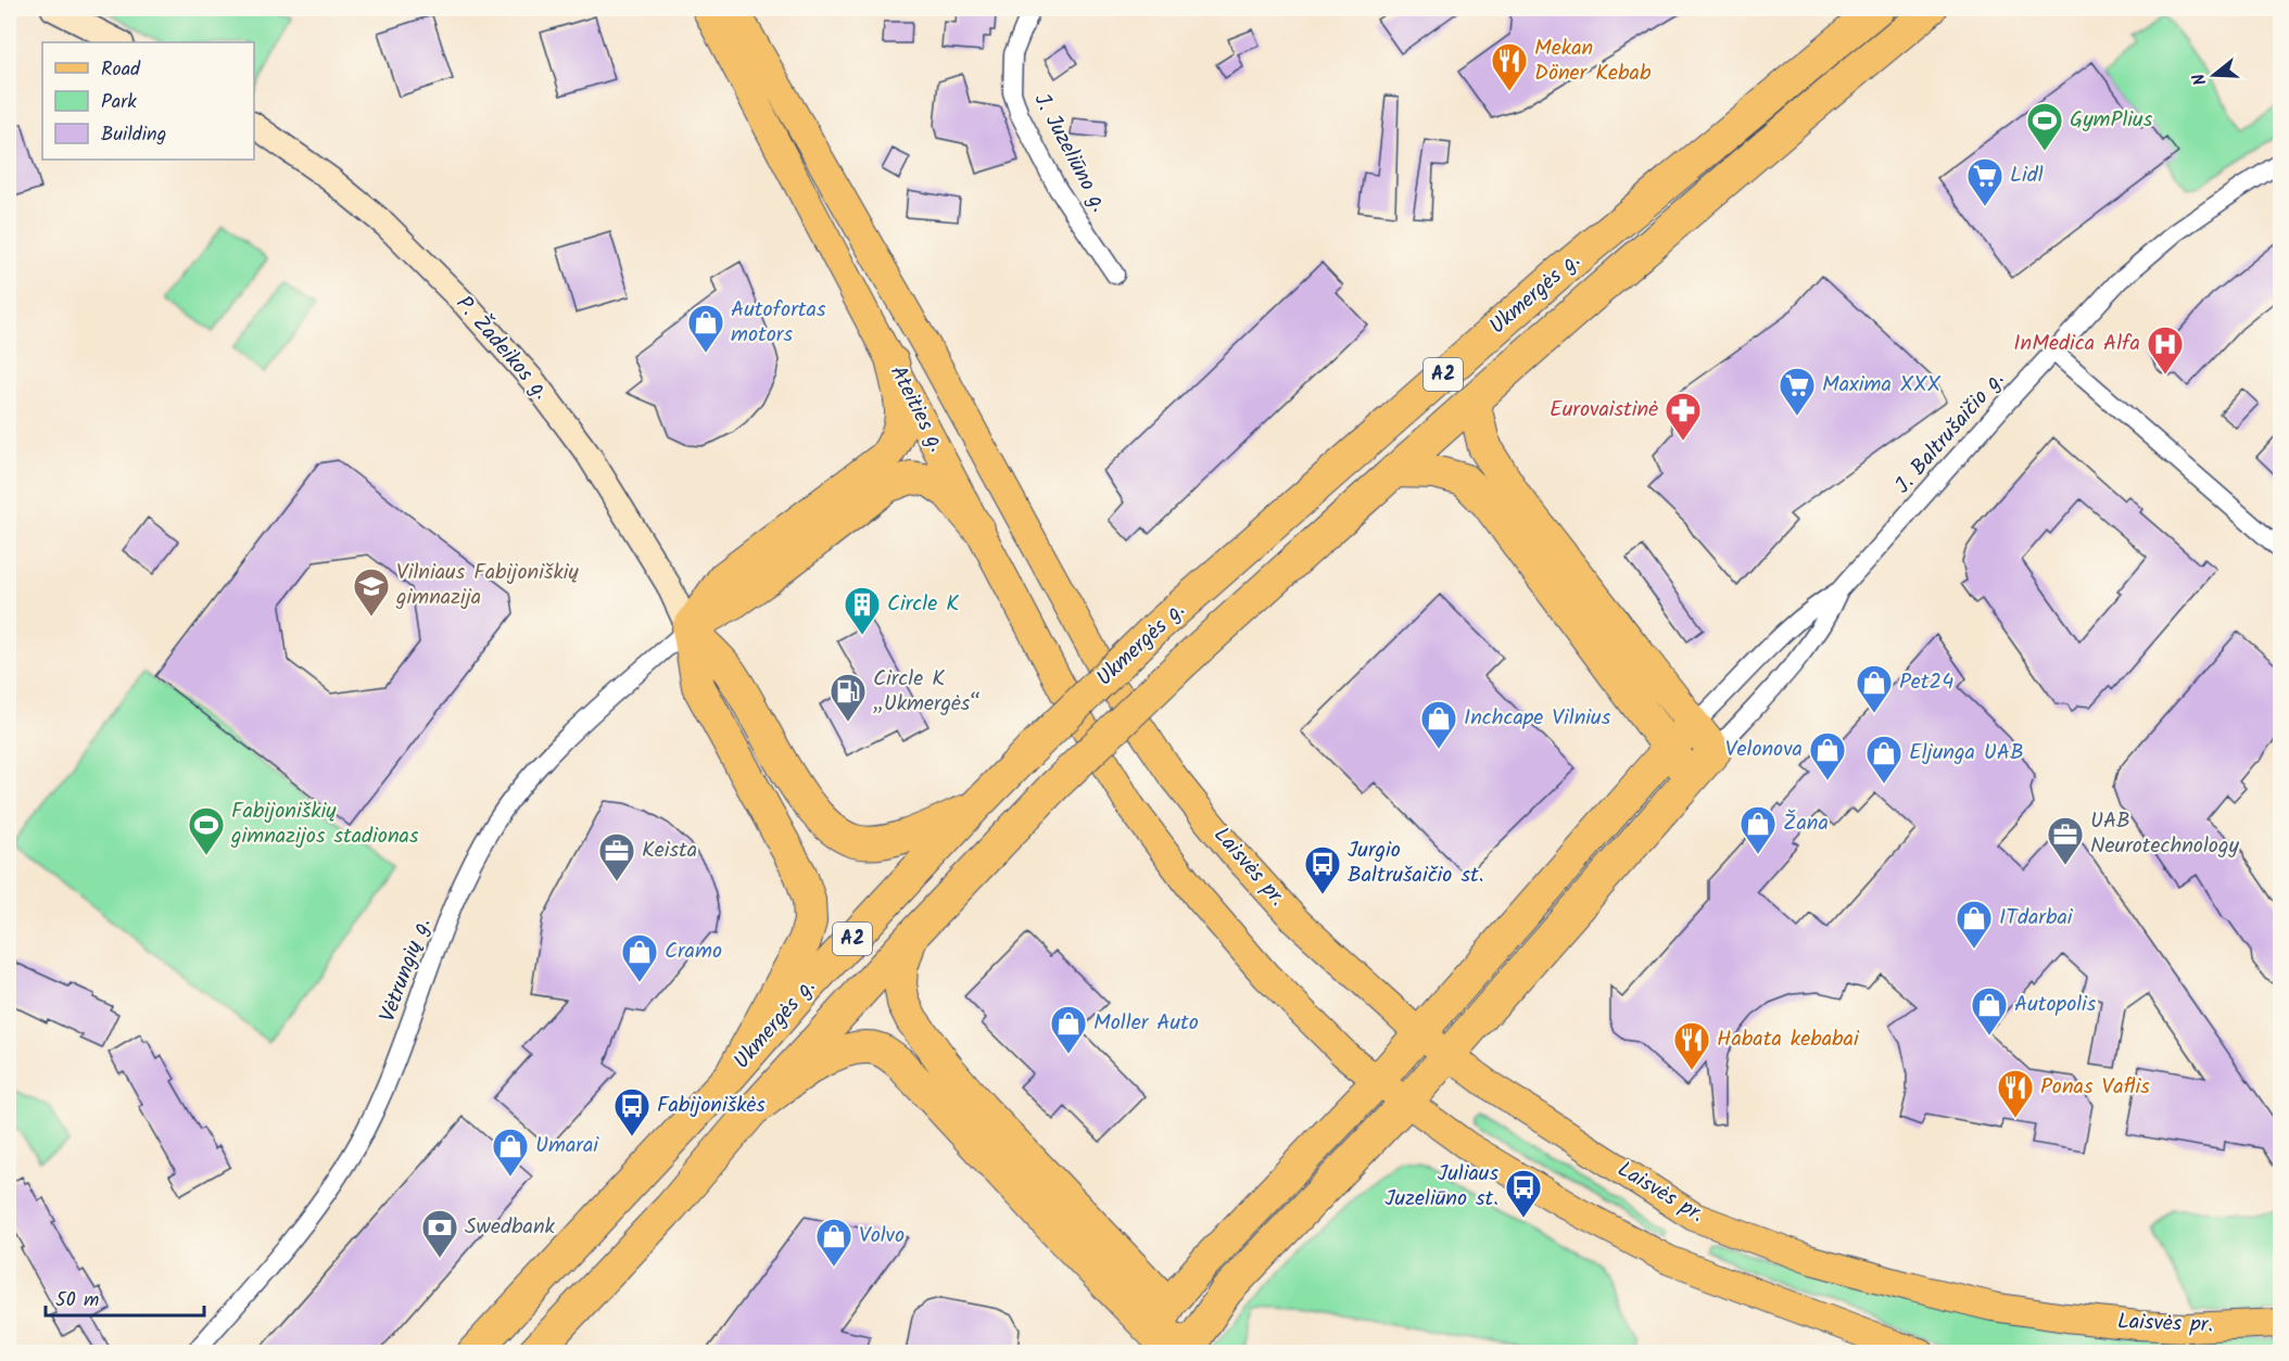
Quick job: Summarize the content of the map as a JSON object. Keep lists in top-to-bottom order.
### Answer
{
  "streets": {
    "highway": ["Ukmergės g.", "A2"],
    "main road": ["Ateities g.", "Laisvės pr."],
    "street": [
      "J. Juzeliūno g.",
      "P. Žadeikos g.",
      "J. Baltrušaičio g.",
      "Vėtrungių g."
    ]
  },
  "crossings": [
    ["P. Žadeikos g.", "Vėtrungių g."],
    ["Ateities g.", "Laisvės pr."]
  ],
  "places": {
    "restaurant": ["Mekan Döner Kebab", "Habata kebabai", "Ponas Vaflis"],
    "sports": ["GymPlius", "Fabijoniškių gimnazijos stadionas"],
    "supermarket": ["Lidl", "Maxima XXX"],
    "shop": [
      "Autofortas motors",
      "Pet24",
      "Inchcape Vilnius",
      "Velonova",
      "Eljunga UAB",
      "Žana",
      "ITdarbai",
      "Cramo",
      "Autopolis",
      "Moller Auto",
      "Umarai",
      "Volvo"
    ],
    "hospital": ["InMedica Alfa"],
    "pharmacy": ["Eurovaistinė"],
    "school or university": ["Vilniaus Fabijoniškių gimnazija"],
    "building": ["Circle K"],
    "fuel station": ["Circle K „Ukmergės“"],
    "office": ["UAB Neurotechnology", "Keista"],
    "bus stop": ["Jurgio Baltrušaičio st.", "Fabijoniškės", "Juliaus Juzeliūno st."],
    "bank": ["Swedbank"]
  },
  "legend": ["Road", "Park", "Building"],
  "scale_bar": "50 m",
  "north": "left"
}
